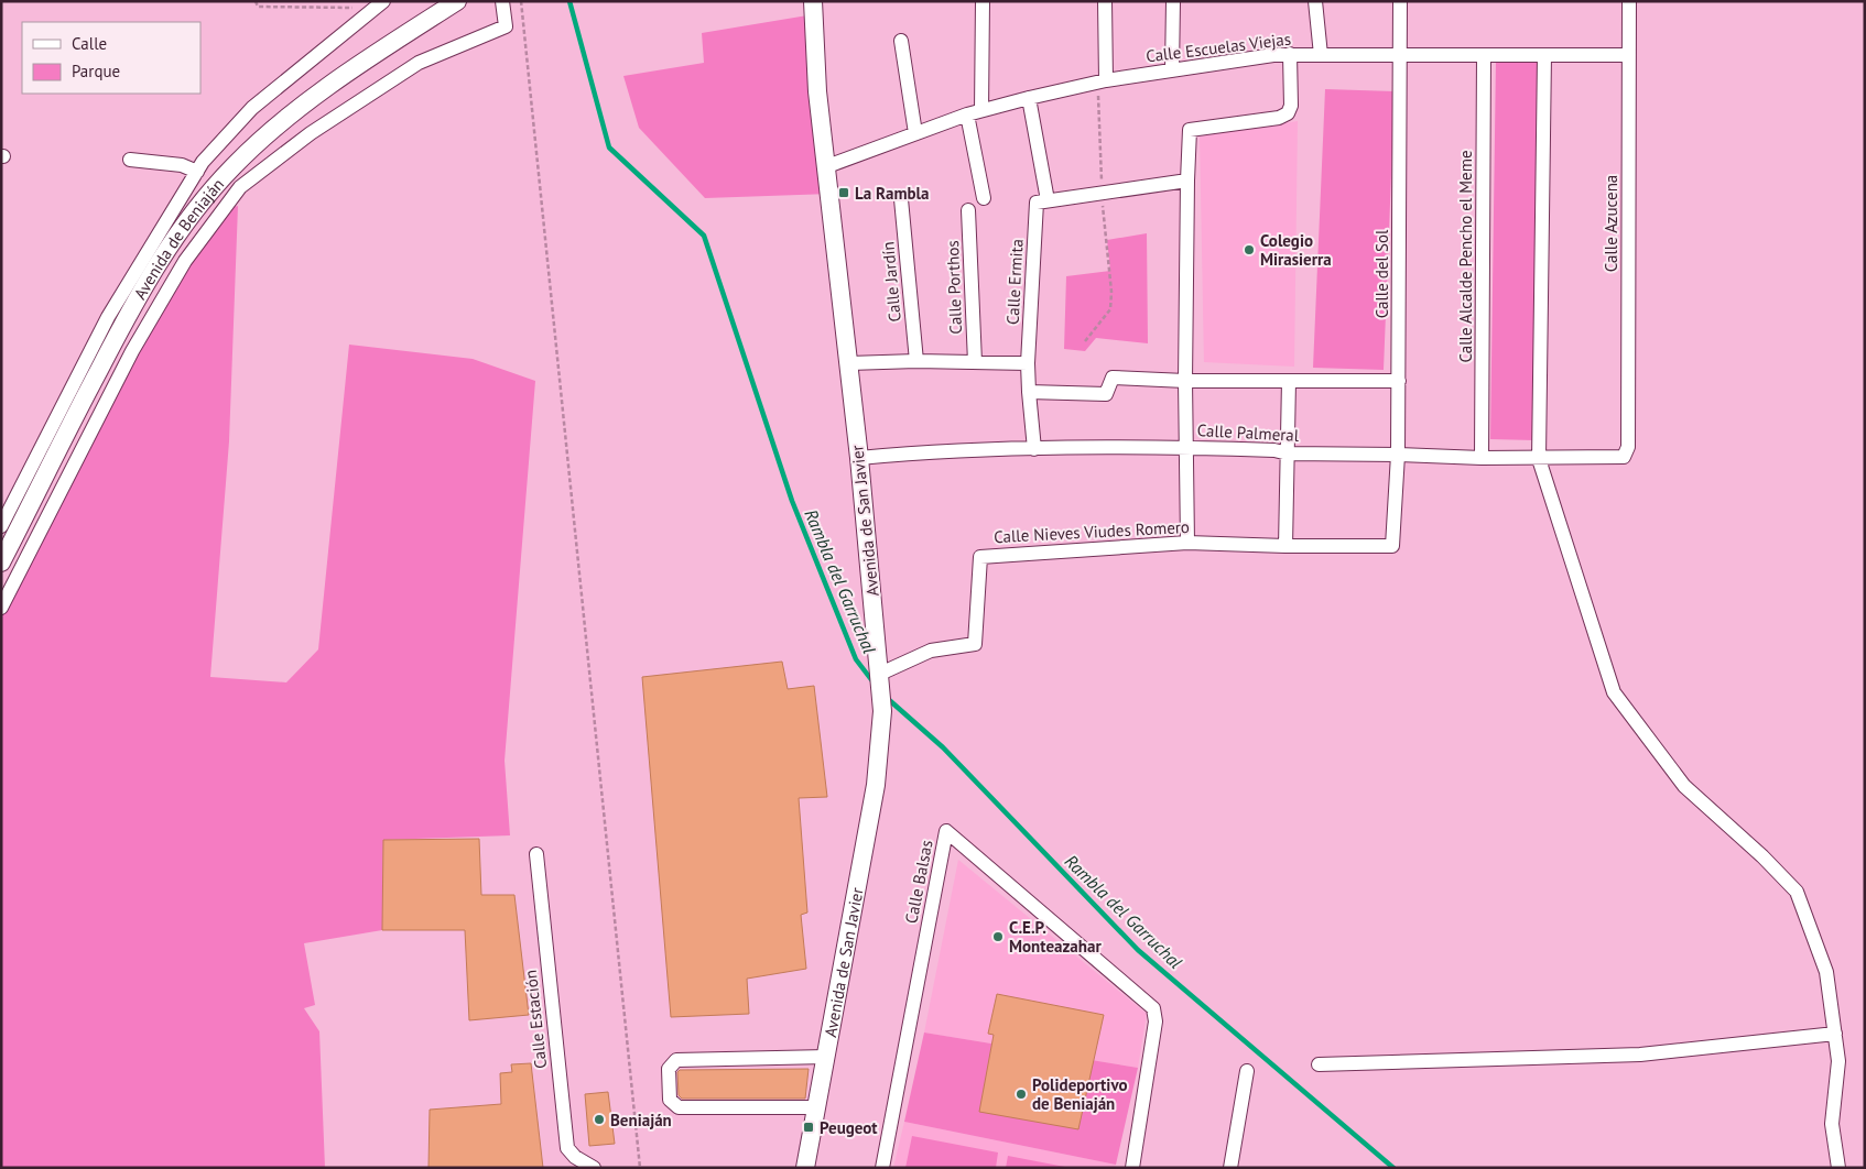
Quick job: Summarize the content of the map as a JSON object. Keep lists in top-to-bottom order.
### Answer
{
  "streets": {
    "main road": ["Avenida de Beniaján", "Avenida de San Javier"],
    "street": [
      "Calle Escuelas Viejas",
      "Calle Azucena",
      "Calle Alcalde Pencho el Meme",
      "Calle del Sol",
      "Calle Jardín",
      "Calle Ermita",
      "Calle Porthos",
      "Calle Palmeral",
      "Calle Nieves Viudes Romero",
      "Calle Balsas",
      "Calle Estación"
    ]
  },
  "crossings": [
    ["Calle Escuelas Viejas", "Calle Azucena"],
    ["Calle Escuelas Viejas", "Calle Alcalde Pencho el Meme"],
    ["Calle Escuelas Viejas", "Calle del Sol"],
    ["Calle Escuelas Viejas", "Calle Ermita"],
    ["Calle Escuelas Viejas", "Avenida de San Javier"],
    ["Calle Azucena", "Calle Palmeral"],
    ["Calle Alcalde Pencho el Meme", "Calle Palmeral"],
    ["Calle del Sol", "Calle Palmeral"],
    ["Calle del Sol", "Calle Nieves Viudes Romero"],
    ["Calle Ermita", "Calle Palmeral"],
    ["Calle Palmeral", "Avenida de San Javier"],
    ["Avenida de San Javier", "Calle Nieves Viudes Romero"]
  ],
  "water": ["Rambla del Garruchal"],
  "places": {
    "transit": ["La Rambla", "Peugeot"],
    "other": [
      "Colegio Mirasierra",
      "C.E.P. Monteazahar",
      "Polideportivo de Beniaján",
      "Beniaján"
    ]
  },
  "legend": ["Calle", "Parque"]
}
